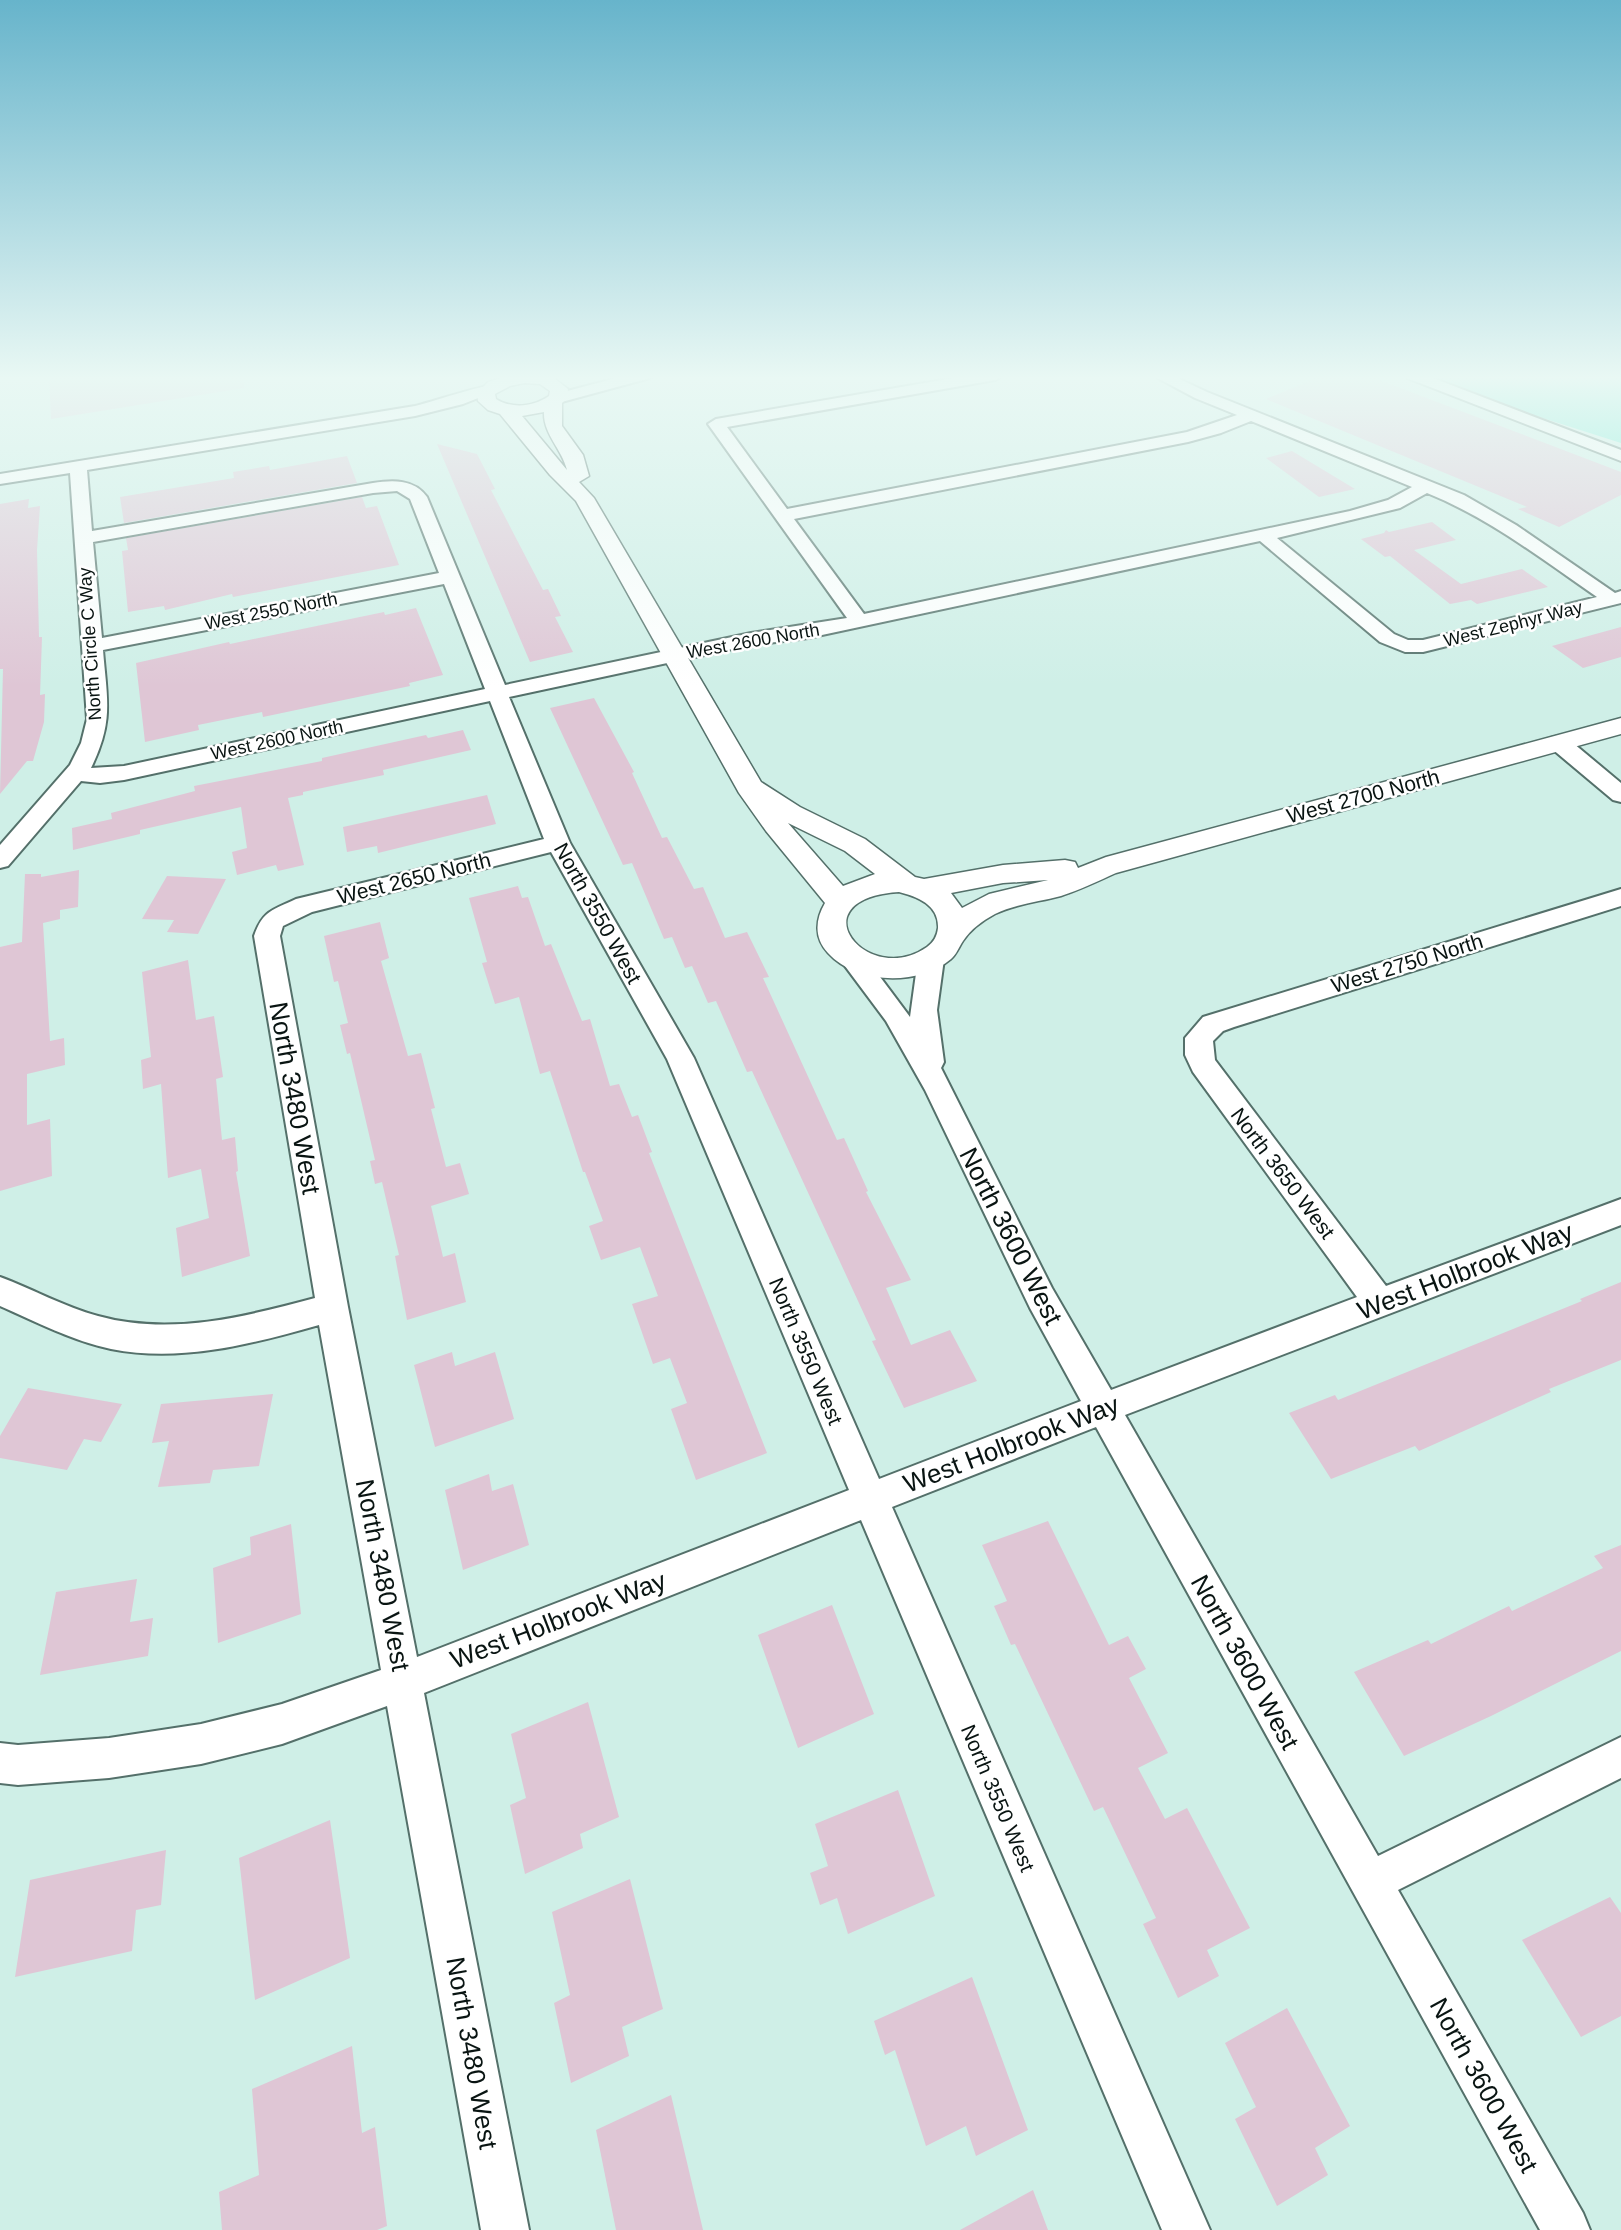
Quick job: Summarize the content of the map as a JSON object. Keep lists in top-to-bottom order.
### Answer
{
  "streets": {
    "street": [
      "West 2550 North",
      "West Zephyr Way",
      "West 2600 North",
      "North Circle C Way",
      "West 2700 North",
      "West 2650 North",
      "North 3550 West",
      "West 2750 North",
      "North 3480 West",
      "North 3650 West",
      "North 3600 West",
      "West Holbrook Way"
    ]
  },
  "crossings": [
    ["West 2550 North", "North Circle C Way"],
    ["West 2550 North", "North 3550 West"],
    ["West Zephyr Way", "West 2600 North"],
    ["West 2600 North", "North Circle C Way"],
    ["West 2600 North", "North 3550 West"],
    ["North Circle C Way", "North 3550 West"],
    ["West 2700 North", "North 3600 West"],
    ["West 2650 North", "North 3550 West"],
    ["West 2650 North", "North 3480 West"],
    ["North 3550 West", "West Holbrook Way"],
    ["West 2750 North", "North 3650 West"],
    ["North 3480 West", "West Holbrook Way"],
    ["North 3650 West", "West Holbrook Way"],
    ["North 3600 West", "West Holbrook Way"]
  ]
}
